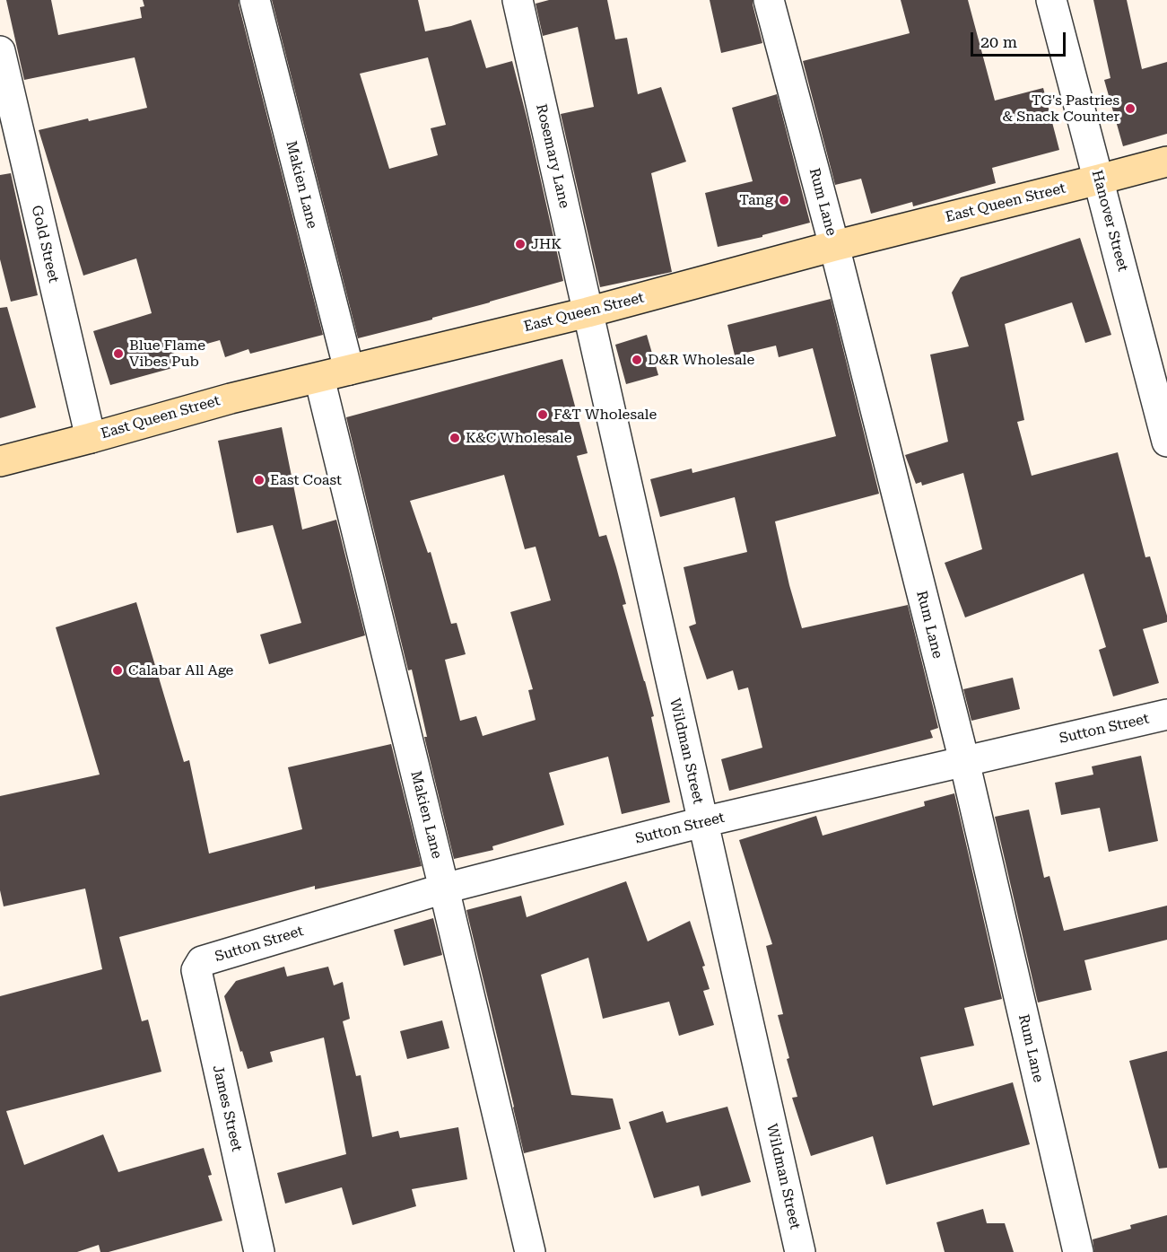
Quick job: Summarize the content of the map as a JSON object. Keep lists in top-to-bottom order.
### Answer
{
  "streets": {
    "main road": ["East Queen Street"],
    "street": [
      "Rosemary Lane",
      "Makien Lane",
      "Rum Lane",
      "Hanover Street",
      "Gold Street",
      "Sutton Street",
      "Wildman Street",
      "James Street"
    ]
  },
  "crossings": [
    ["Rosemary Lane", "East Queen Street"],
    ["Rosemary Lane", "Wildman Street"],
    ["Makien Lane", "East Queen Street"],
    ["Makien Lane", "Sutton Street"],
    ["Rum Lane", "East Queen Street"],
    ["Rum Lane", "Sutton Street"],
    ["East Queen Street", "Hanover Street"],
    ["East Queen Street", "Gold Street"],
    ["East Queen Street", "Wildman Street"],
    ["Sutton Street", "Wildman Street"],
    ["Sutton Street", "James Street"]
  ],
  "places": [
    "TG's Pastries & Snack Counter",
    "Tang",
    "JHK",
    "Blue Flame Vibes Pub",
    "D&R Wholesale",
    "F&T Wholesale",
    "K&C Wholesale",
    "East Coast",
    "Calabar All Age"
  ],
  "scale_bar": "20 m"
}
